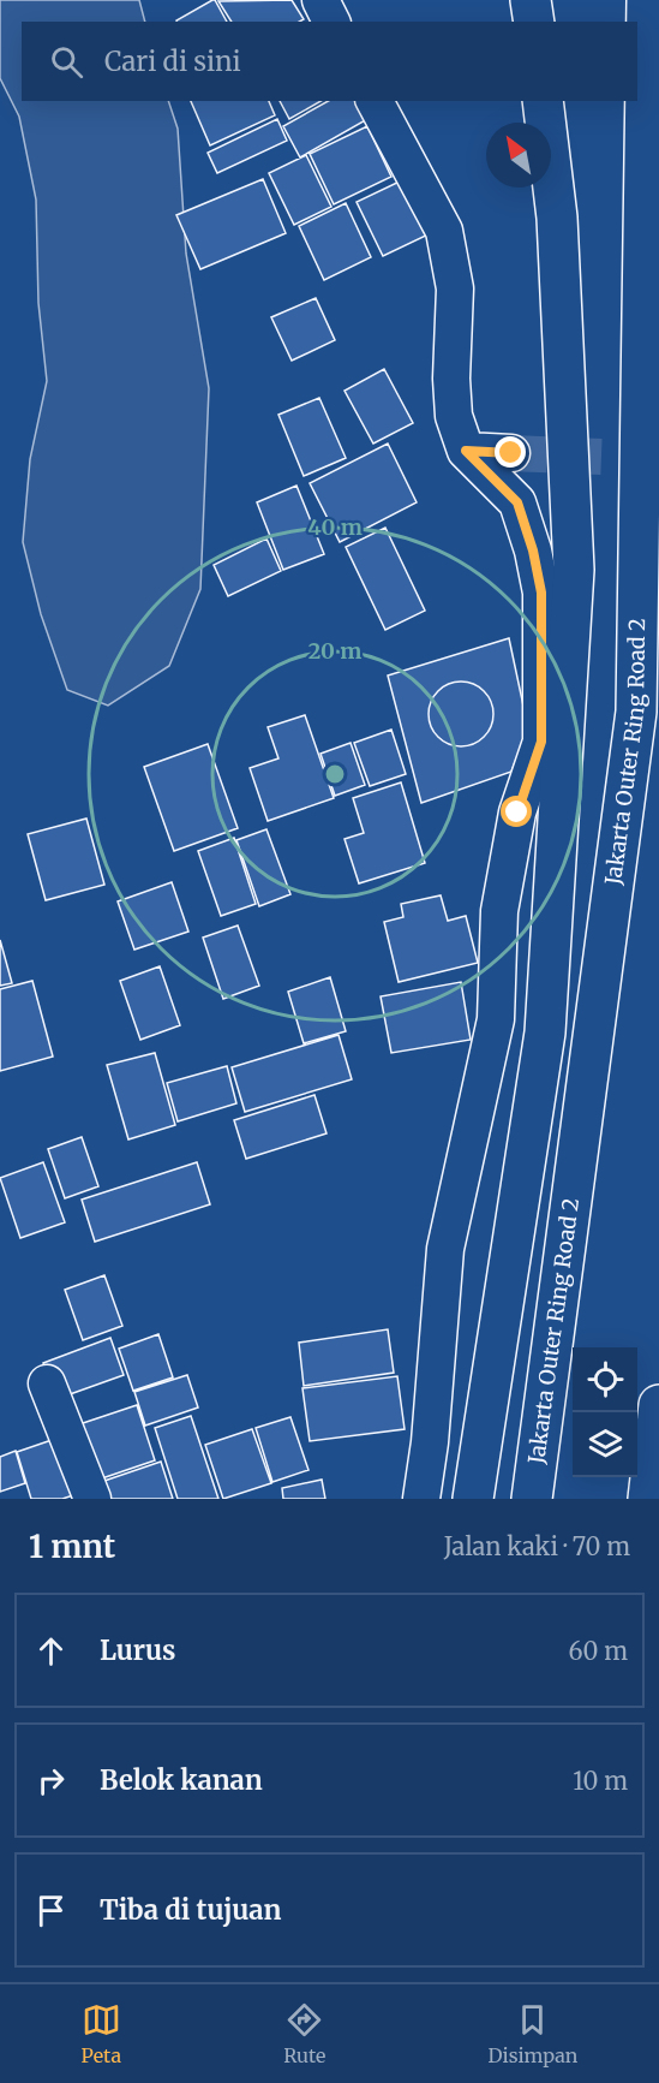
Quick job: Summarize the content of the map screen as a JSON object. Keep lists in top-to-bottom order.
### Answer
{
  "streets": {
    "highway": ["Jakarta Outer Ring Road 2"]
  },
  "north": "top left",
  "page": {
    "search": "Cari di sini",
    "heading": ["1 mnt", "Jalan kaki · 70 m"],
    "list": [
      ["Lurus", "60 m"],
      ["Belok kanan", "10 m"],
      "Tiba di tujuan"
    ],
    "nav": ["Peta", "Rute", "Disimpan"]
  },
  "rings": ["40 m", "20 m"]
}
